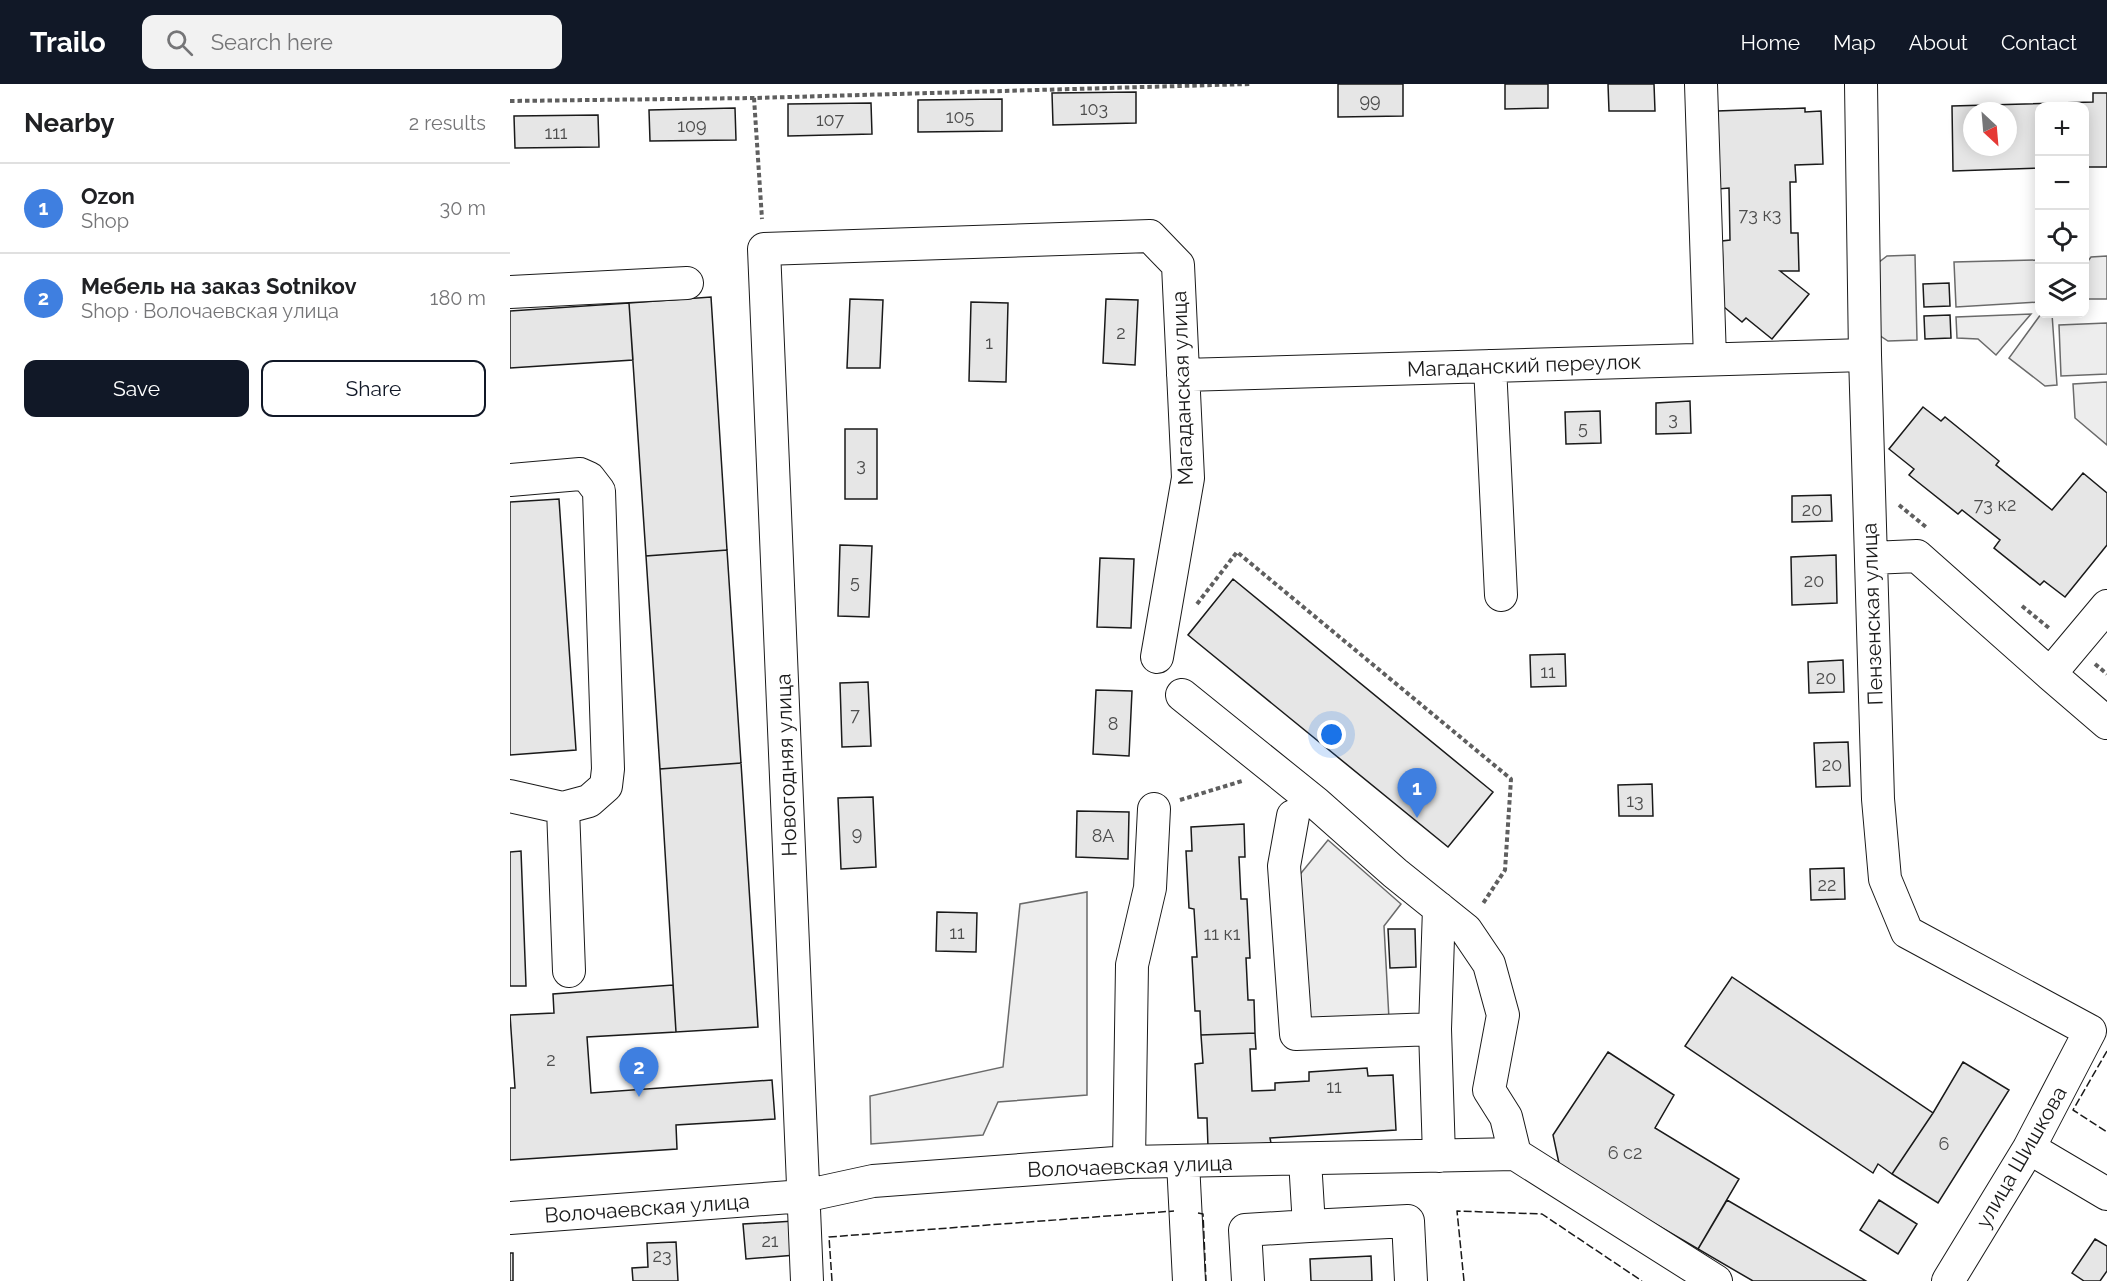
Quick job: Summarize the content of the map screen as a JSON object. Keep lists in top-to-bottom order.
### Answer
{
  "streets": {
    "street": [
      "Магаданский переулок",
      "Магаданская улица",
      "Пензенская улица",
      "Новогодняя улица",
      "улица Шишкова",
      "Волочаевская улица"
    ]
  },
  "crossings": [
    ["Магаданский переулок", "Магаданская улица"],
    ["Магаданский переулок", "Пензенская улица"],
    ["Магаданская улица", "Новогодняя улица"],
    ["Пензенская улица", "улица Шишкова"],
    ["Новогодняя улица", "Волочаевская улица"]
  ],
  "house_numbers": [
    "99",
    "103",
    "105",
    "107",
    "109",
    "111",
    "73 к3",
    "2",
    "1",
    "3",
    "5",
    "3",
    "73 к2",
    "20",
    "20",
    "5",
    "11",
    "20",
    "7",
    "8",
    "20",
    "13",
    "9",
    "8А",
    "22",
    "11",
    "11 к1",
    "2",
    "11",
    "6",
    "6 с2",
    "21",
    "23"
  ],
  "north": "bottom right",
  "page": {
    "header": "Trailo",
    "search": "Search here",
    "nav": [
      "Home",
      "Map",
      "About",
      "Contact"
    ],
    "heading": ["Nearby", "2 results"],
    "map_buttons": ["+", "−"],
    "list": [
      {
        "mark": "1",
        "name": "Ozon",
        "note": "Shop",
        "value": "30 m"
      },
      {
        "mark": "2",
        "name": "Мебель на заказ Sotnikov",
        "note": "Shop · Волочаевская улица",
        "value": "180 m"
      }
    ],
    "buttons": ["Save", "Share"],
    "pins": ["1", "2"]
  }
}
